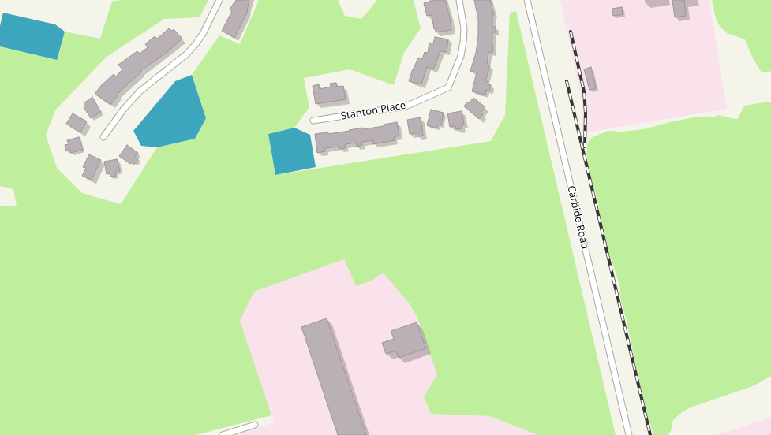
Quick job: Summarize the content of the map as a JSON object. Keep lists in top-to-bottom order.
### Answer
{
  "streets": {
    "street": ["Stanton Place", "Carbide Road"]
  }
}
